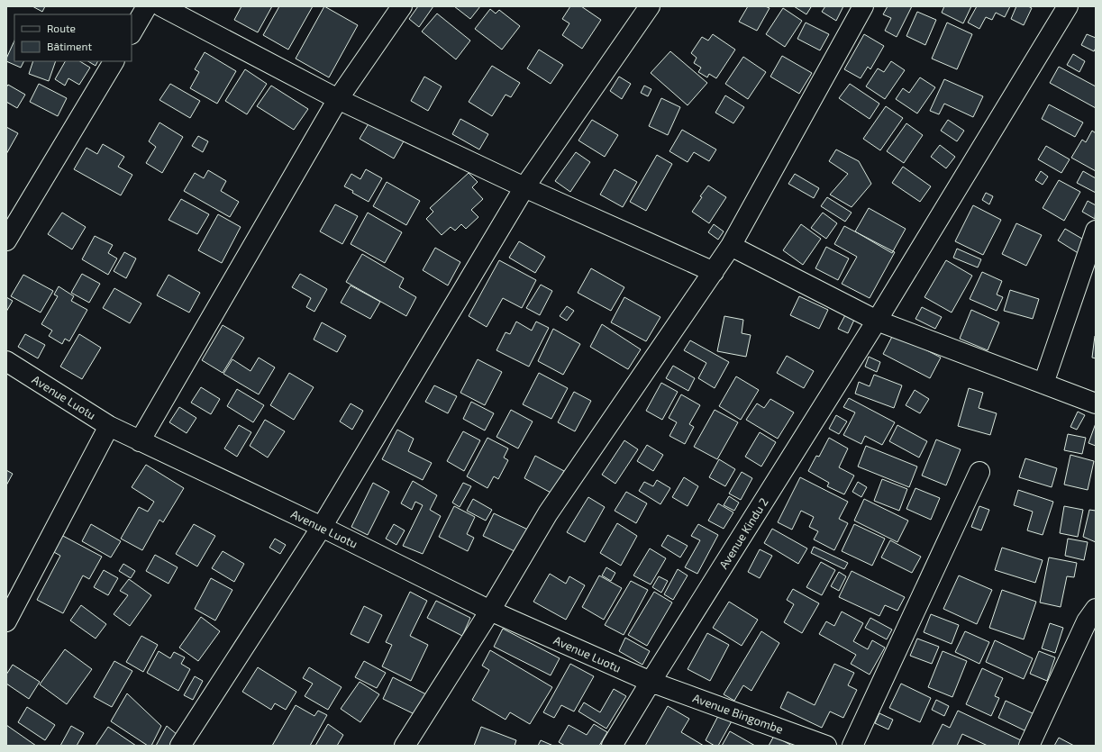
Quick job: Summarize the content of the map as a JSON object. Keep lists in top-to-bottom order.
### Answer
{
  "streets": {
    "street": ["Avenue Luotu", "Avenue Kindu 2", "Avenue Bingombe"]
  },
  "crossings": [
    ["Avenue Luotu", "Avenue Kindu 2"],
    ["Avenue Luotu", "Avenue Bingombe"],
    ["Avenue Kindu 2", "Avenue Bingombe"]
  ],
  "legend": ["Route", "Bâtiment"]
}
